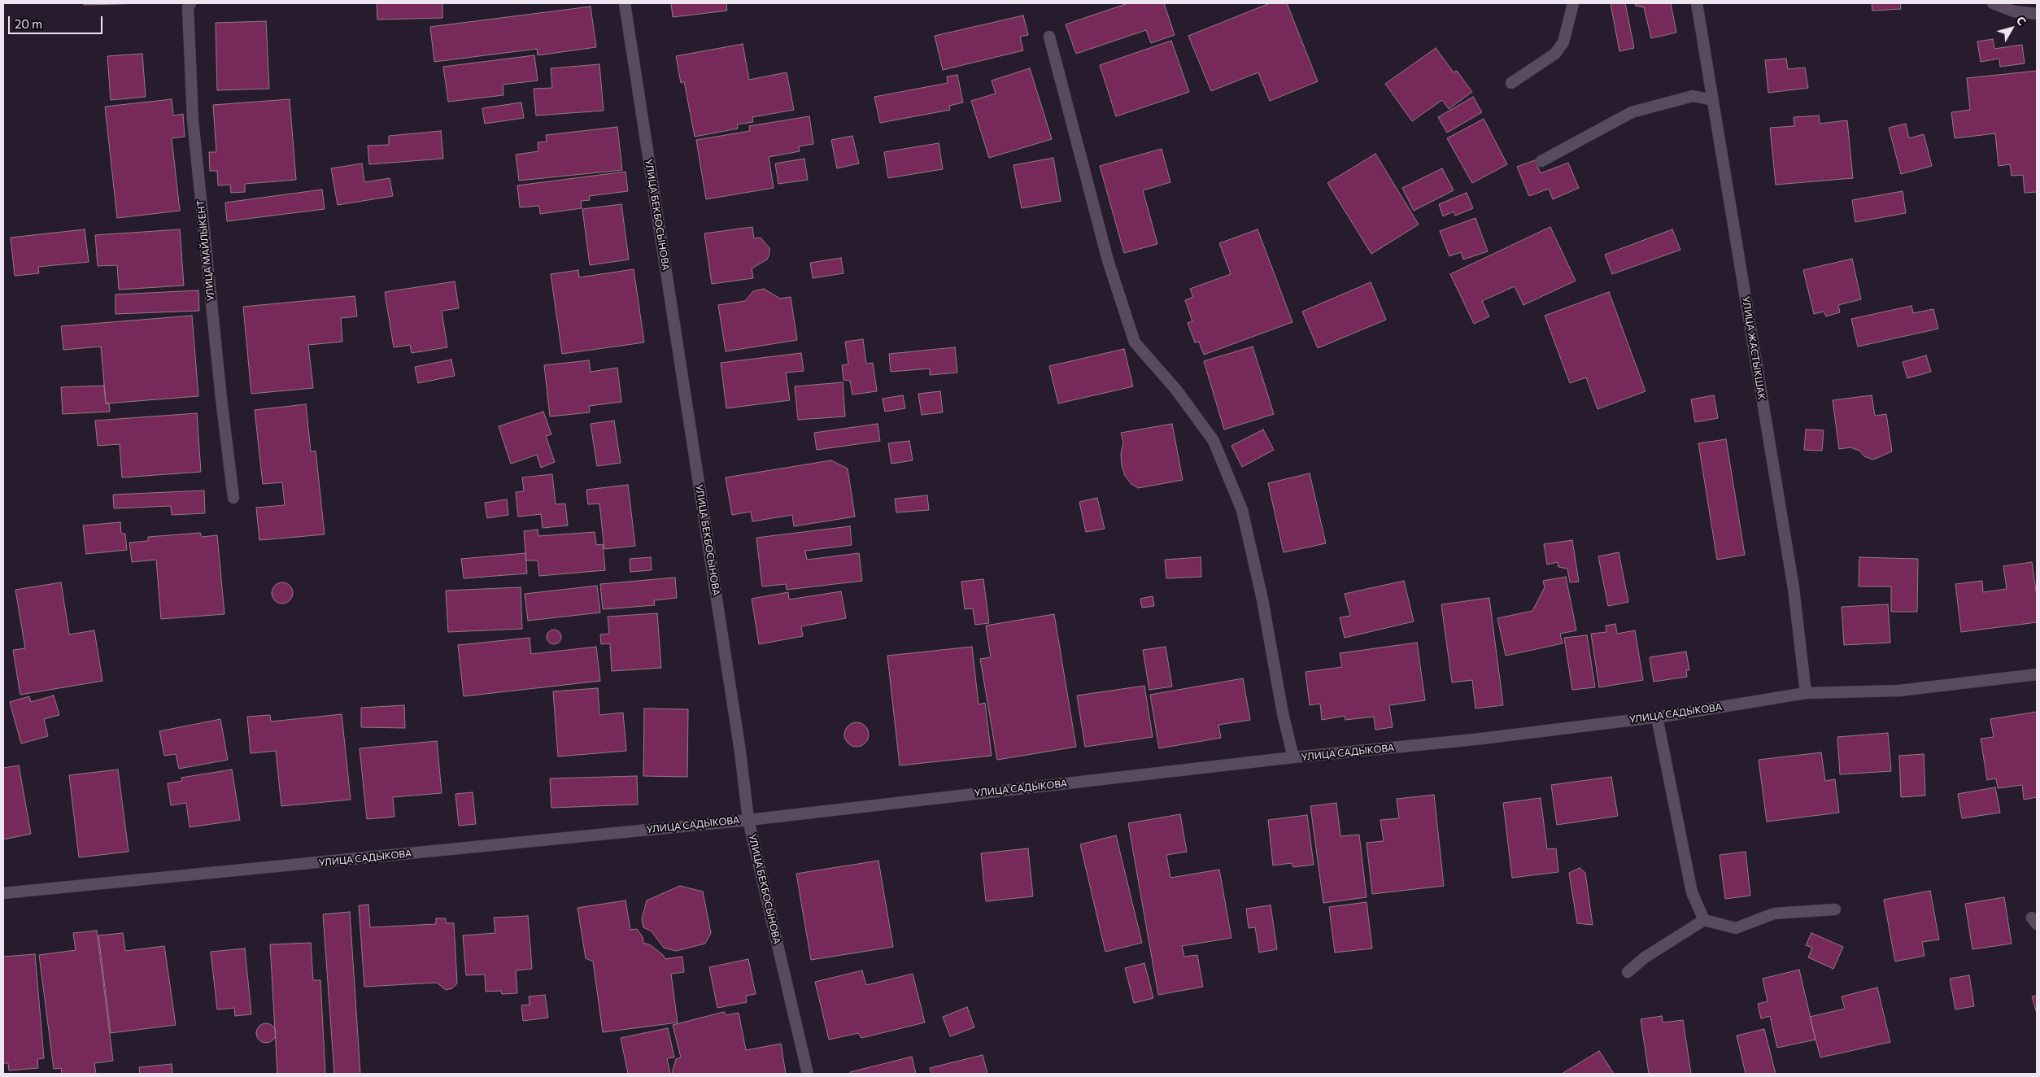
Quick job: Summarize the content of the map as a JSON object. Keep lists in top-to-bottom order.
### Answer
{
  "streets": {
    "street": [
      "УЛИЦА БЕКБОСЫНОВА",
      "УЛИЦА МАЙЛЫКЕНТ",
      "УЛИЦА ЖАСТЫКШАК",
      "УЛИЦА САДЫКОВА"
    ]
  },
  "crossings": [
    ["УЛИЦА БЕКБОСЫНОВА", "УЛИЦА САДЫКОВА"],
    ["УЛИЦА ЖАСТЫКШАК", "УЛИЦА САДЫКОВА"]
  ],
  "scale_bar": "20 m",
  "north": "top right"
}
